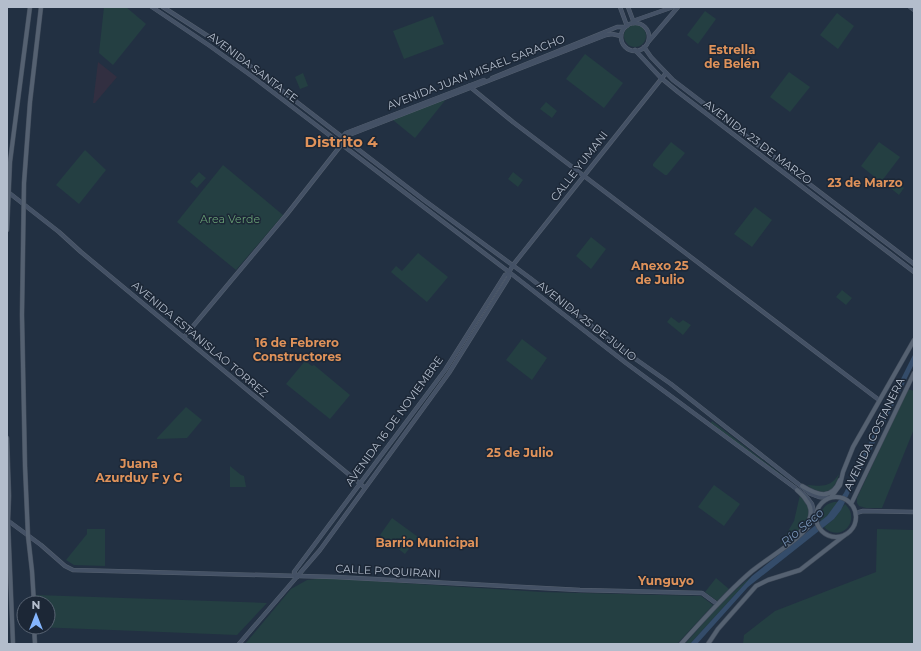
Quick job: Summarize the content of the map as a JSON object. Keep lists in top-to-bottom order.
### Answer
{
  "streets": {
    "main road": ["AVENIDA COSTANERA"],
    "street": [
      "AVENIDA SANTA FE",
      "AVENIDA JUAN MISAEL SARACHO",
      "AVENIDA 23 DE MARZO",
      "CALLE YUMANI",
      "AVENIDA 25 DE JULIO",
      "AVENIDA ESTANISLAO TORREZ",
      "AVENIDA 16 DE NOVIEMBRE",
      "CALLE POQUIRANI"
    ]
  },
  "crossings": [
    ["AVENIDA SANTA FE", "AVENIDA JUAN MISAEL SARACHO"],
    ["AVENIDA SANTA FE", "AVENIDA 25 DE JULIO"],
    ["AVENIDA JUAN MISAEL SARACHO", "AVENIDA 23 DE MARZO"],
    ["AVENIDA JUAN MISAEL SARACHO", "AVENIDA 25 DE JULIO"],
    ["AVENIDA JUAN MISAEL SARACHO", "AVENIDA ESTANISLAO TORREZ"],
    ["AVENIDA 23 DE MARZO", "CALLE YUMANI"],
    ["CALLE YUMANI", "AVENIDA 25 DE JULIO"],
    ["CALLE YUMANI", "AVENIDA 16 DE NOVIEMBRE"],
    ["AVENIDA 25 DE JULIO", "AVENIDA 16 DE NOVIEMBRE"],
    ["AVENIDA 25 DE JULIO", "AVENIDA COSTANERA"],
    ["AVENIDA ESTANISLAO TORREZ", "AVENIDA 16 DE NOVIEMBRE"],
    ["AVENIDA 16 DE NOVIEMBRE", "CALLE POQUIRANI"]
  ],
  "districts": [
    "Estrella de Belén",
    "Distrito 4",
    "23 de Marzo",
    "Anexo 25 de Julio",
    "16 de Febrero Constructores",
    "25 de Julio",
    "Juana Azurduy F y G",
    "Barrio Municipal",
    "Yunguyo"
  ],
  "water": ["Río Seco"],
  "parks": ["Area Verde"],
  "north": "top"
}
